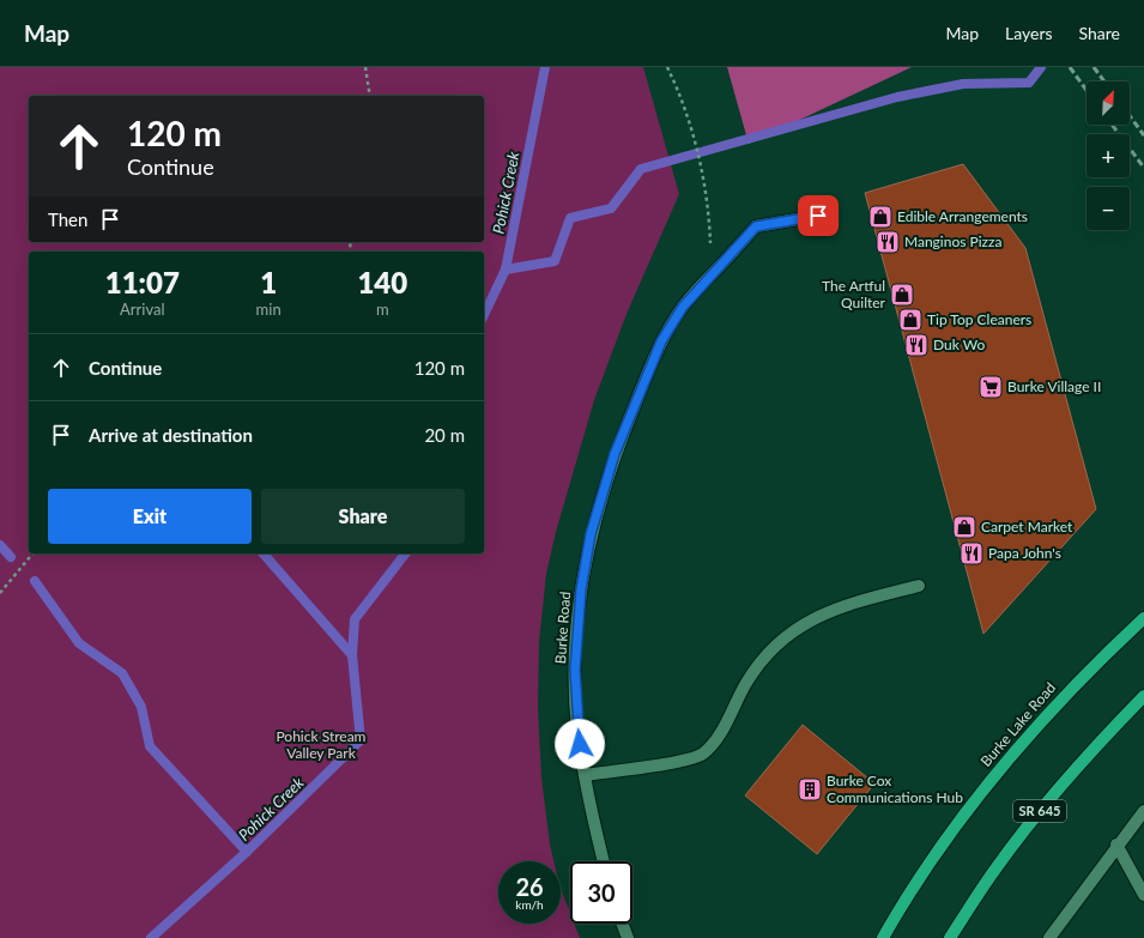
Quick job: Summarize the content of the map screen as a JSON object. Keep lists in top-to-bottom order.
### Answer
{
  "streets": {
    "main road": ["Burke Lake Road", "SR 645"],
    "street": ["Burke Road"]
  },
  "water": ["Pohick Creek"],
  "parks": ["Pohick Stream Valley Park"],
  "places": {
    "shop": [
      "Edible Arrangements",
      "The Artful Quilter",
      "Tip Top Cleaners",
      "Carpet Market"
    ],
    "restaurant": ["Manginos Pizza", "Duk Wo", "Papa John's"],
    "supermarket": ["Burke Village II"],
    "building": ["Burke Cox Communications Hub"]
  },
  "north": "top right",
  "page": {
    "header": "Map",
    "nav": ["Map", "Layers", "Share"],
    "map_buttons": ["+", "−"],
    "turn": ["120 m", "Continue"],
    "then": "Then",
    "eta": [
      "11:07",
      "Arrival",
      "1",
      "min",
      "140",
      "m"
    ],
    "list": [
      {
        "name": "Continue",
        "value": "120 m"
      },
      {
        "name": "Arrive at destination",
        "value": "20 m"
      }
    ],
    "buttons": ["Exit", "Share"],
    "speed": "26 km/h",
    "limit": "30"
  }
}
